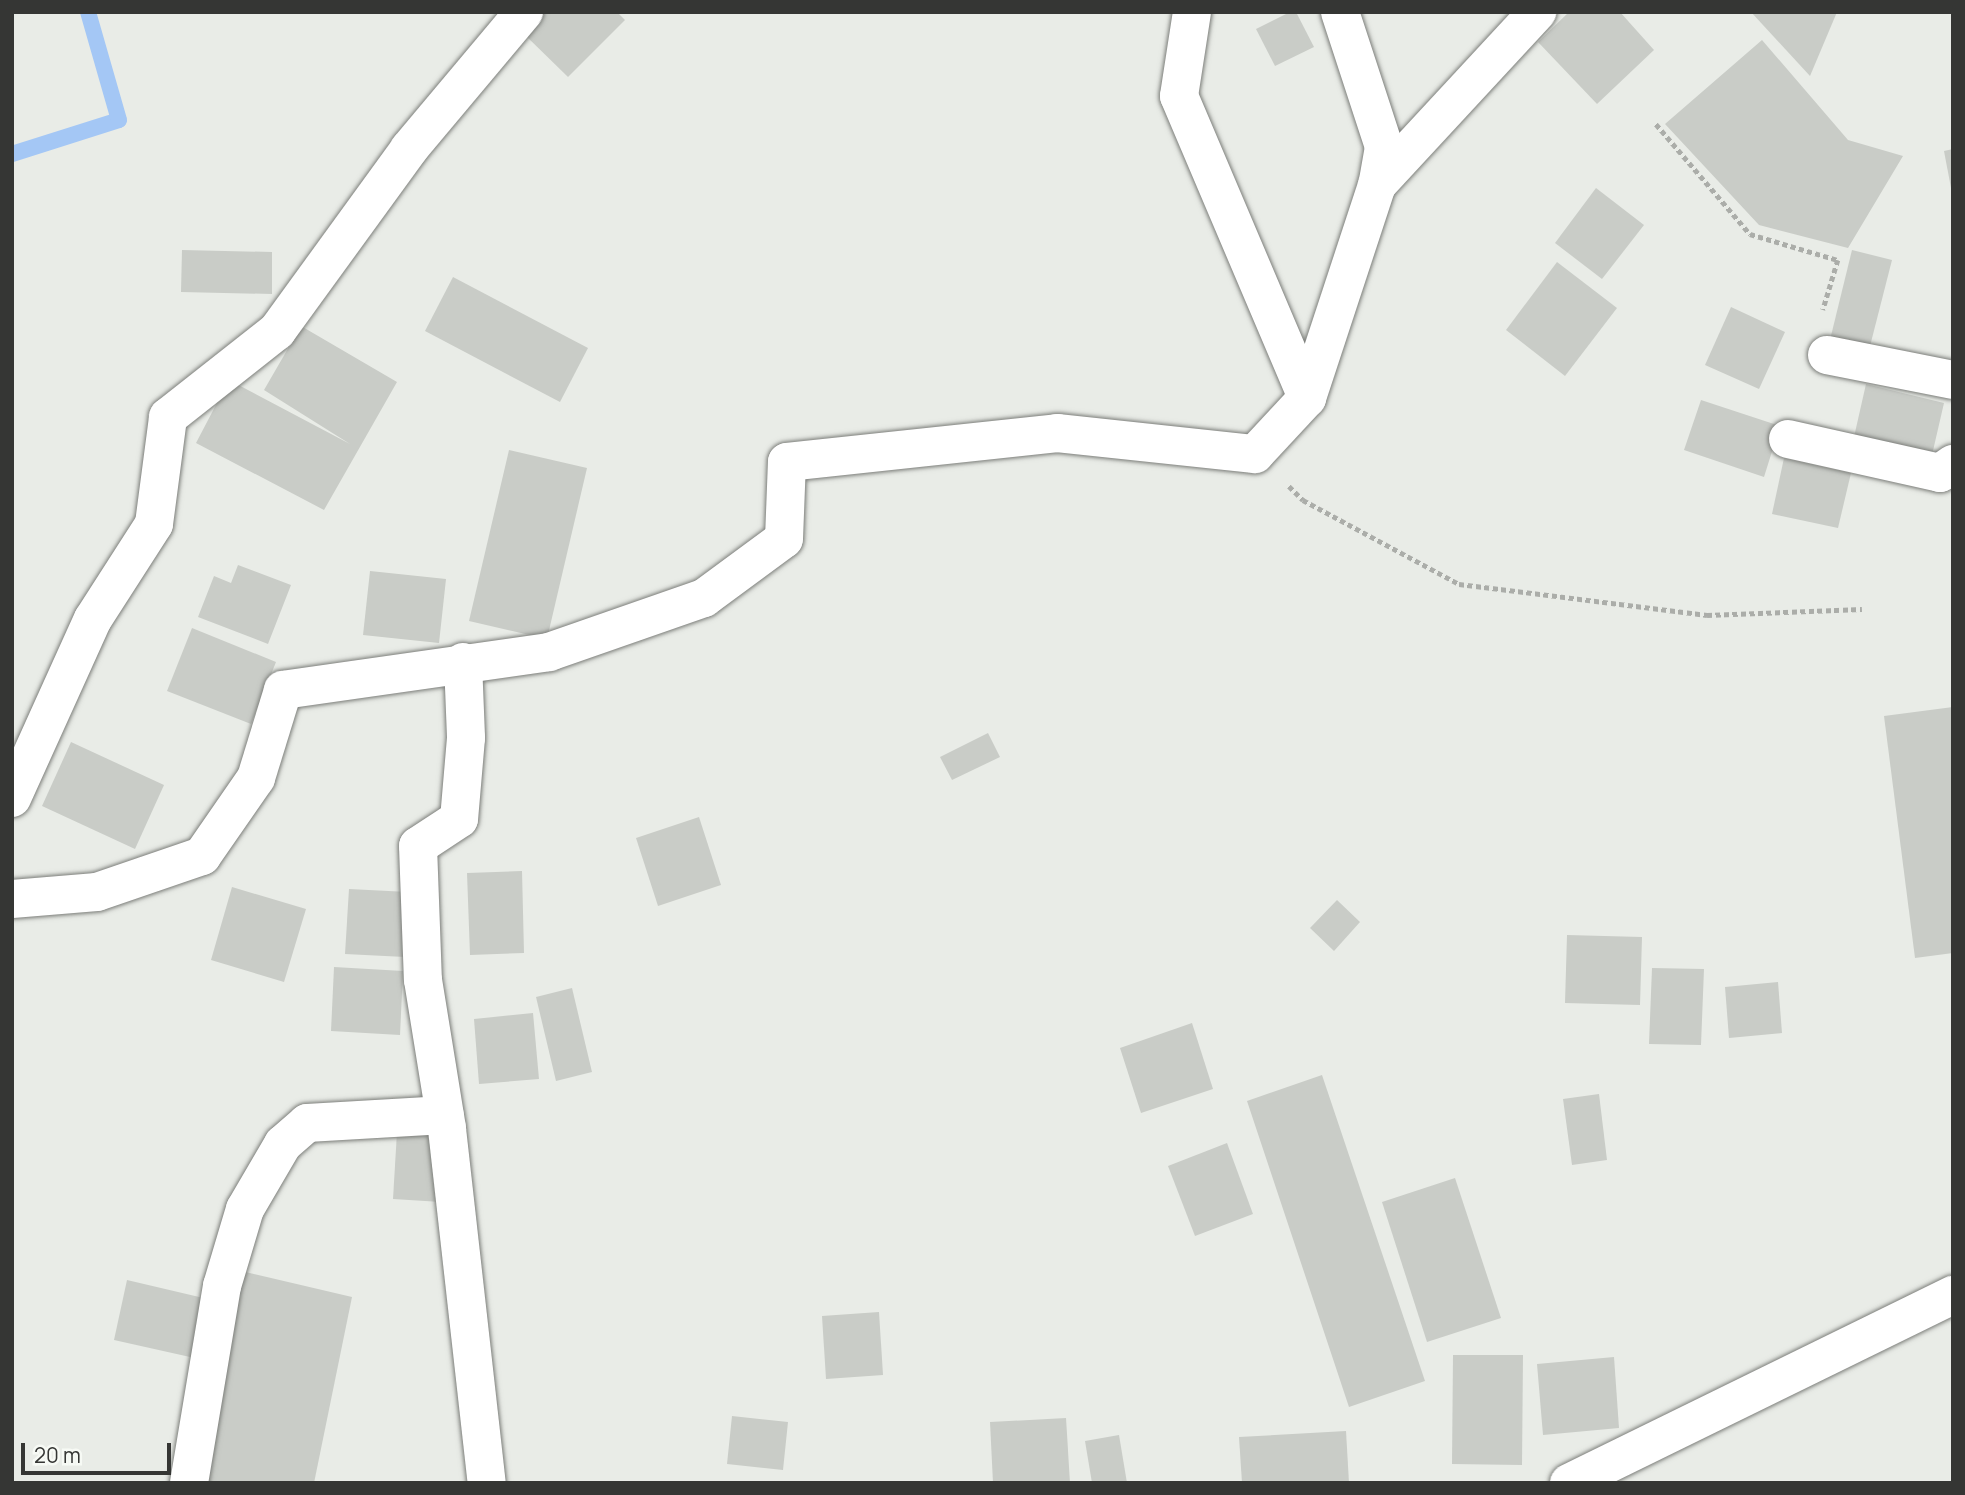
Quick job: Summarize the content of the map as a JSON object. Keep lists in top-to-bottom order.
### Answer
{
  "scale_bar": "20 m"
}
